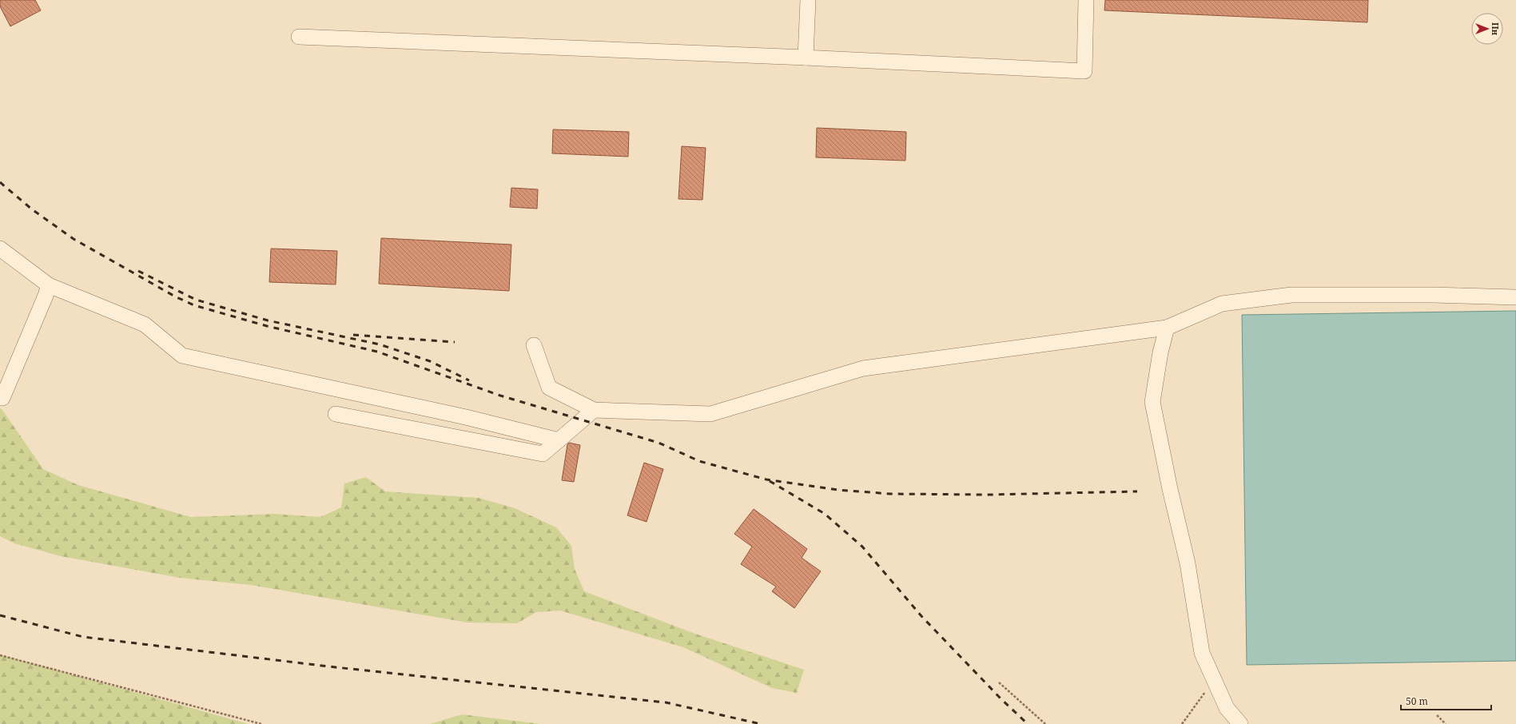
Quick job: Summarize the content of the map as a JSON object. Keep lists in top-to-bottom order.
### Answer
{
  "scale_bar": "50 m",
  "north": "right"
}
